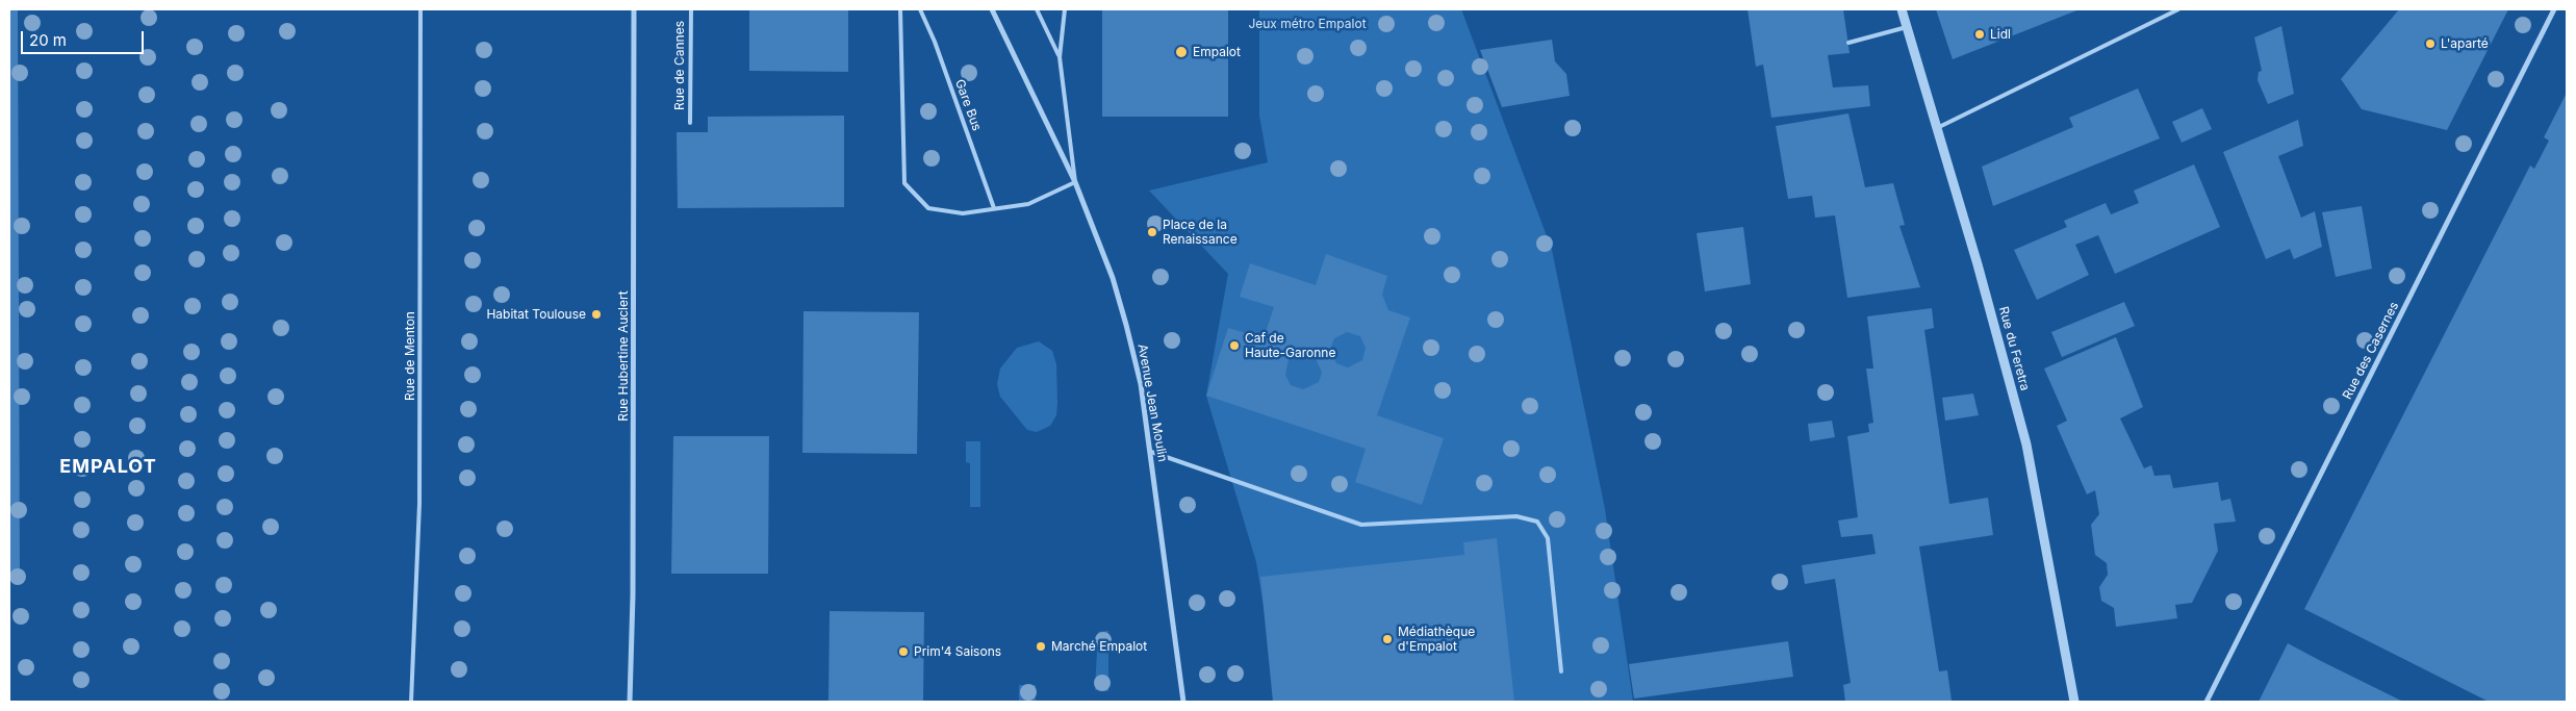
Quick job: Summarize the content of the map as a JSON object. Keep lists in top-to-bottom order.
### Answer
{
  "streets": {
    "street": [
      "Rue du Feretra",
      "Rue des Casernes",
      "Rue Hubertine Auclert",
      "Avenue Jean Moulin"
    ],
    "lane": ["Rue de Cannes", "Gare Bus", "Rue de Menton"]
  },
  "districts": ["EMPALOT"],
  "parks": ["Jeux métro Empalot"],
  "places": [
    "Lidl",
    "L'aparté",
    "Empalot",
    "Place de la Renaissance",
    "Habitat Toulouse",
    "Caf de Haute-Garonne",
    "Médiathèque d'Empalot",
    "Marché Empalot",
    "Prim'4 Saisons"
  ],
  "scale_bar": "20 m"
}
